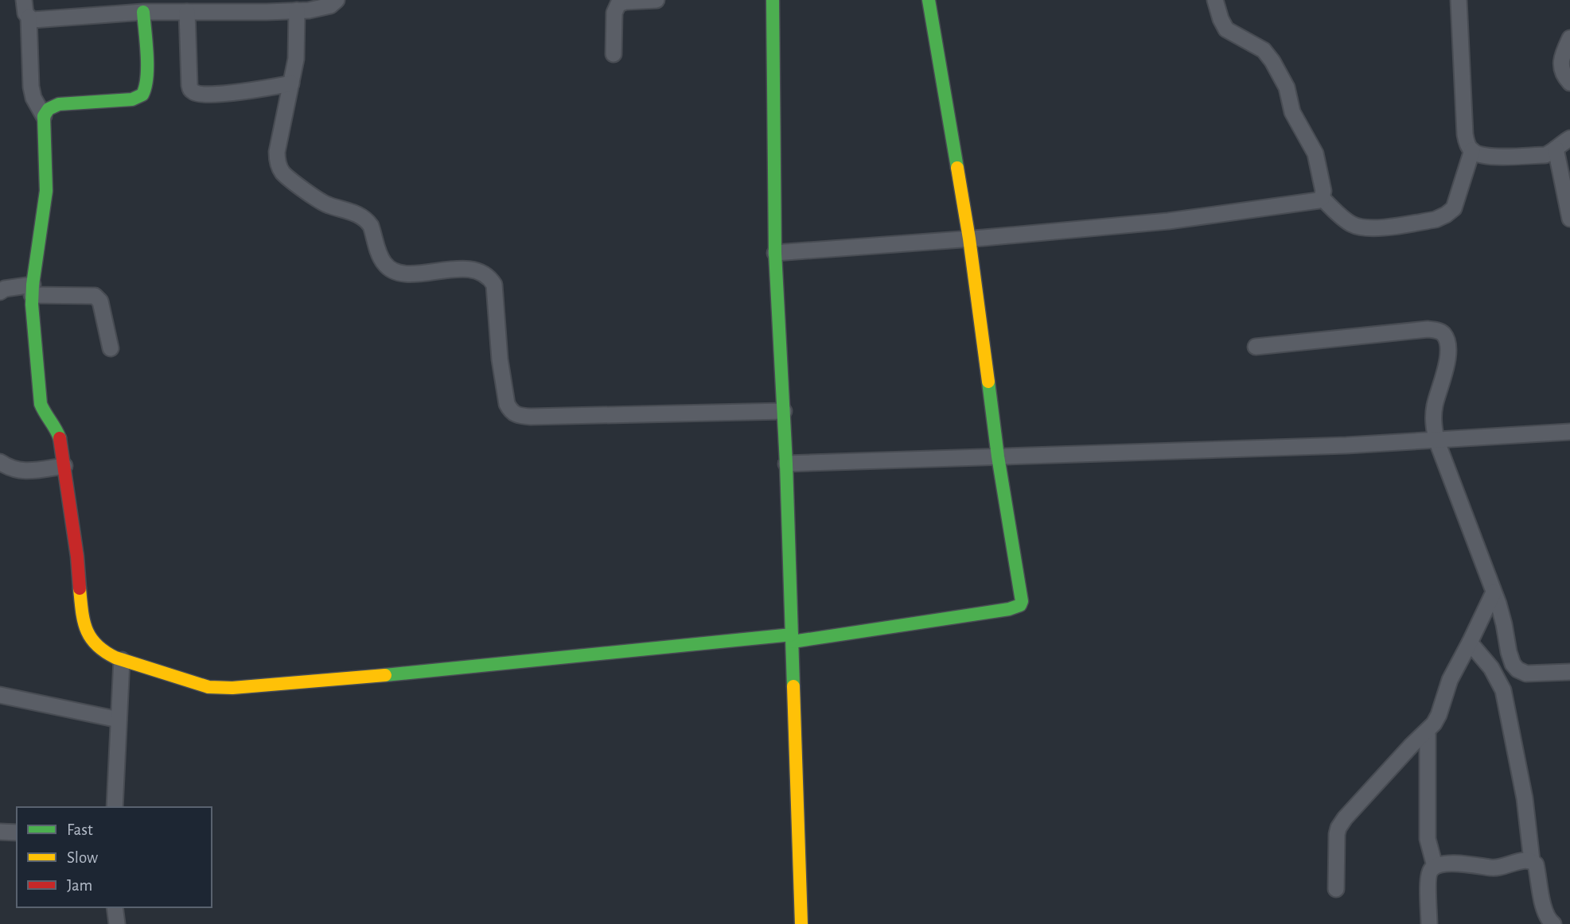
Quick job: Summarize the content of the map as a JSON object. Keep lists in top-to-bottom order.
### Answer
{
  "legend": ["Fast", "Slow", "Jam"]
}
